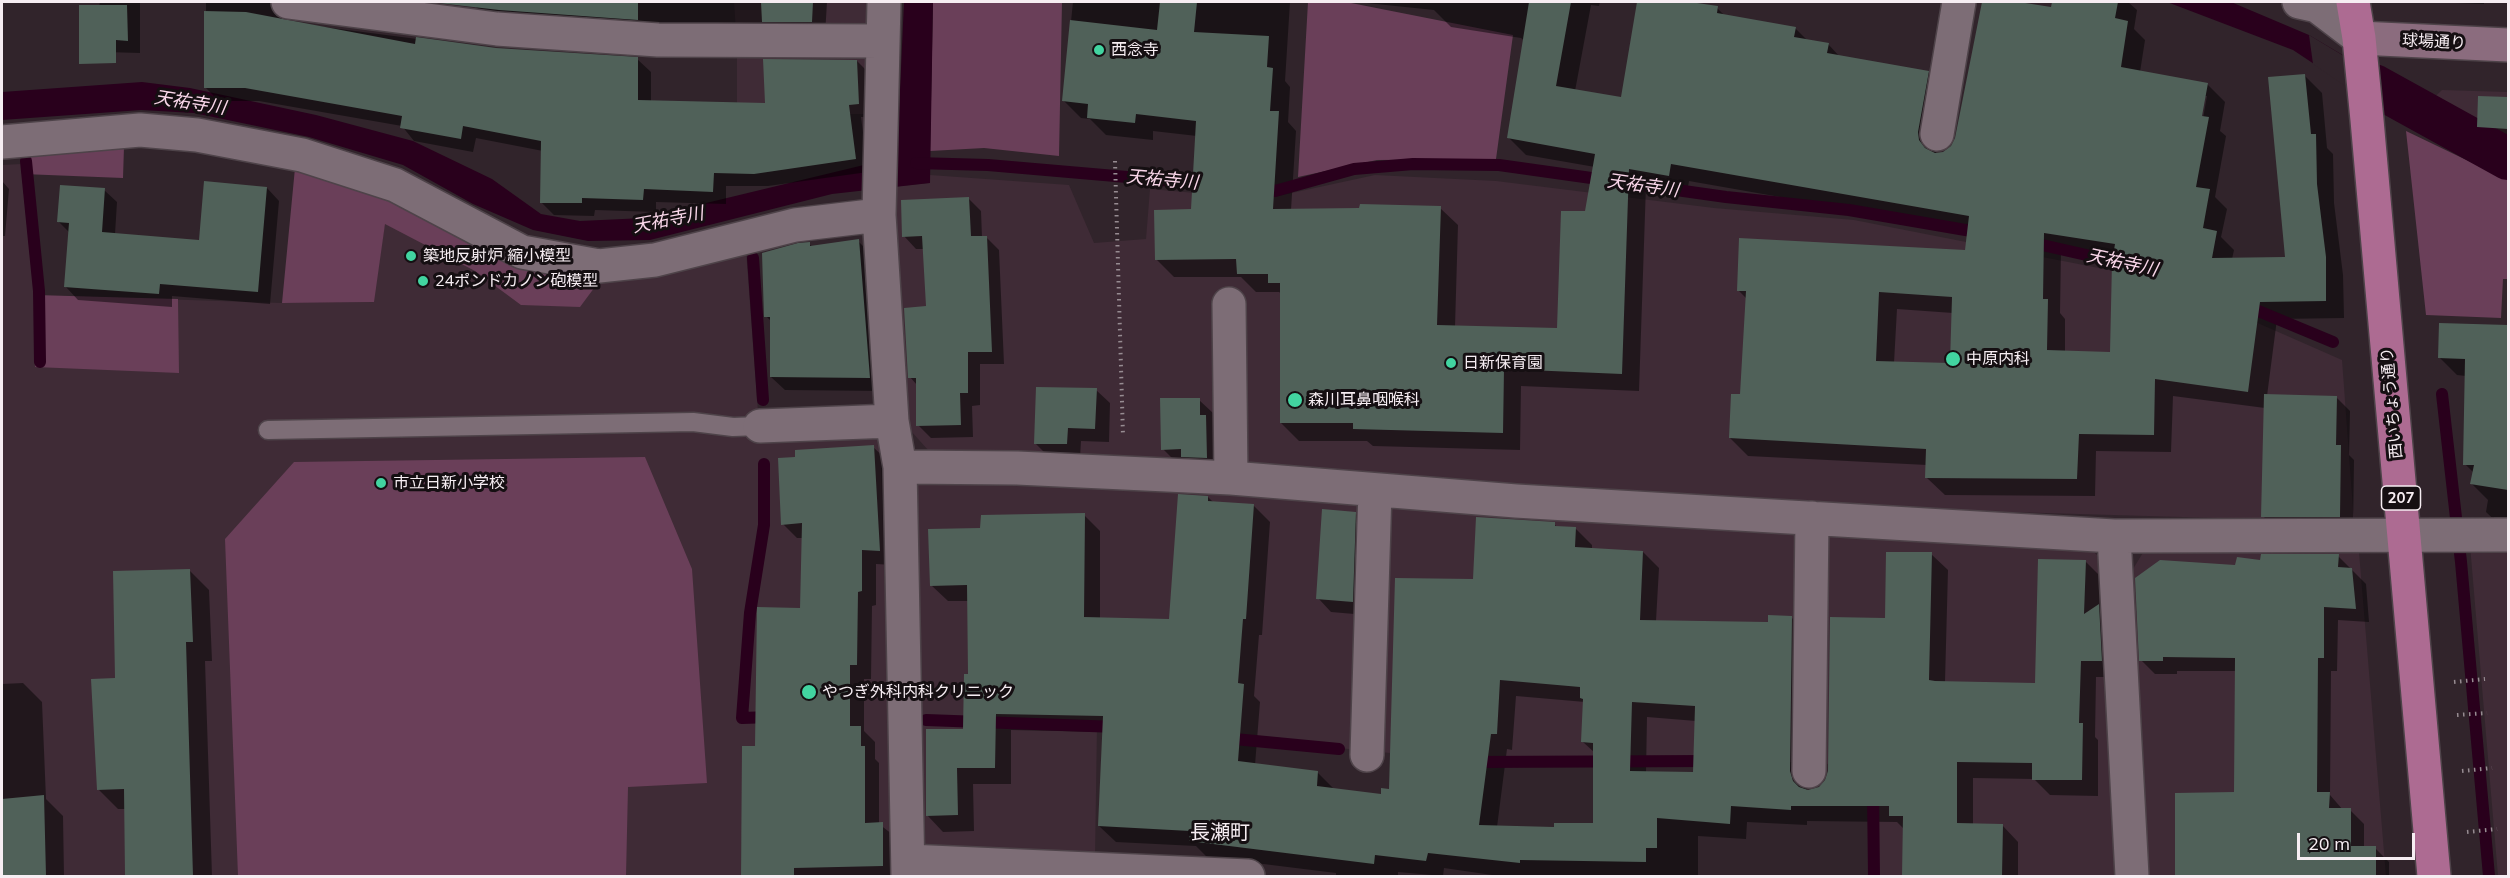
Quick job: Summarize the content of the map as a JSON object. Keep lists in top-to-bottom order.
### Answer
{
  "streets": {
    "highway": ["西いちょう通り", "207"],
    "street": ["球場通り"]
  },
  "crossings": [
    ["球場通り", "西いちょう通り"]
  ],
  "districts": ["長瀬町"],
  "water": ["天祐寺川"],
  "places": [
    "西念寺",
    "築地反射炉 縮小模型",
    "24ポンドカノン砲模型",
    "中原内科",
    "日新保育園",
    "森川耳鼻咽喉科",
    "市立日新小学校",
    "やつぎ外科内科クリニック"
  ],
  "scale_bar": "20 m"
}
